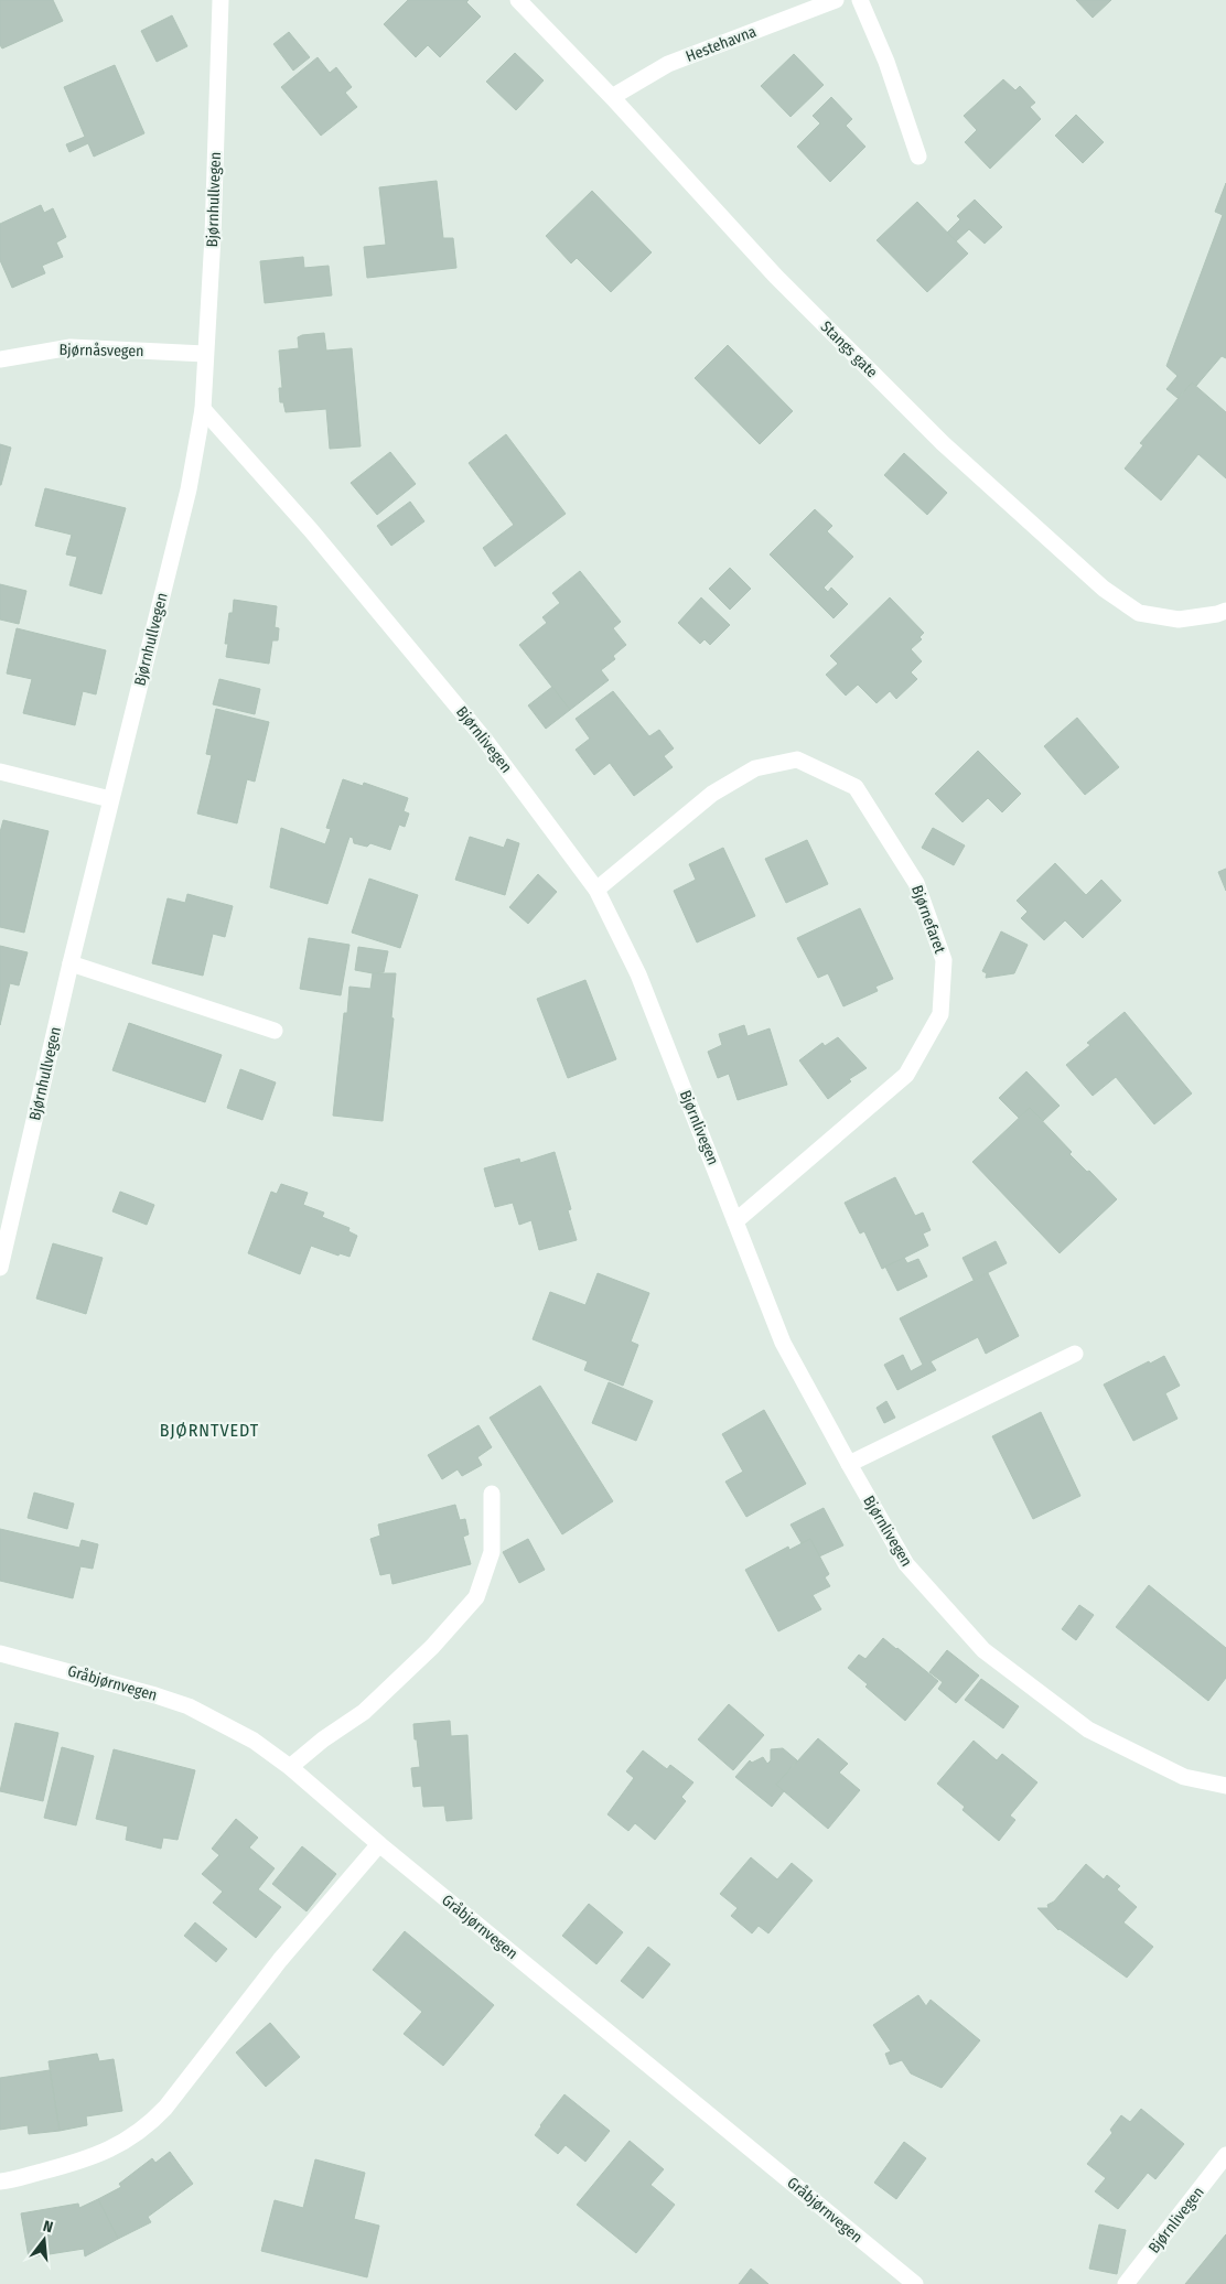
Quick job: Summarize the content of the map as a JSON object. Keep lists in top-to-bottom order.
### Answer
{
  "streets": {
    "street": [
      "Hestehavna",
      "Bjørnhullvegen",
      "Stangs gate",
      "Bjørnåsvegen",
      "Bjørnlivegen",
      "Bjørnefaret",
      "Gråbjørnvegen"
    ]
  },
  "crossings": [
    ["Hestehavna", "Stangs gate"],
    ["Bjørnhullvegen", "Bjørnåsvegen"],
    ["Bjørnhullvegen", "Bjørnlivegen"],
    ["Bjørnlivegen", "Bjørnefaret"]
  ],
  "districts": ["BJØRNTVEDT"],
  "north": "top"
}
